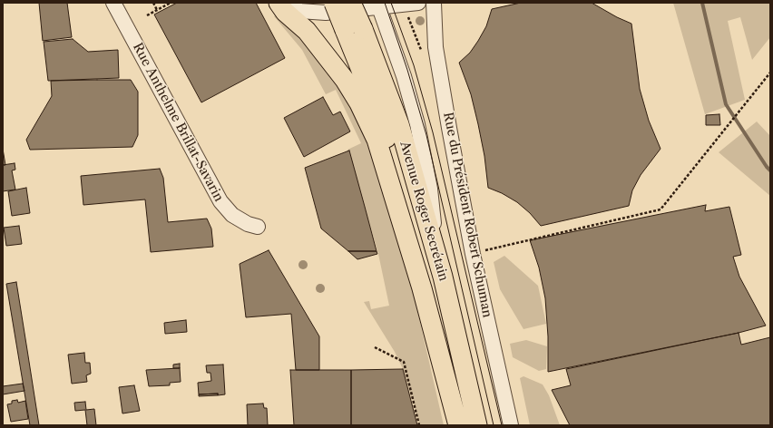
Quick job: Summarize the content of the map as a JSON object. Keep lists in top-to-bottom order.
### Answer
{
  "streets": {
    "main road": ["Avenue Roger Secrétain"],
    "street": ["Rue Anthelme Brillat-Savarin", "Rue du Président Robert Schuman"]
  }
}
